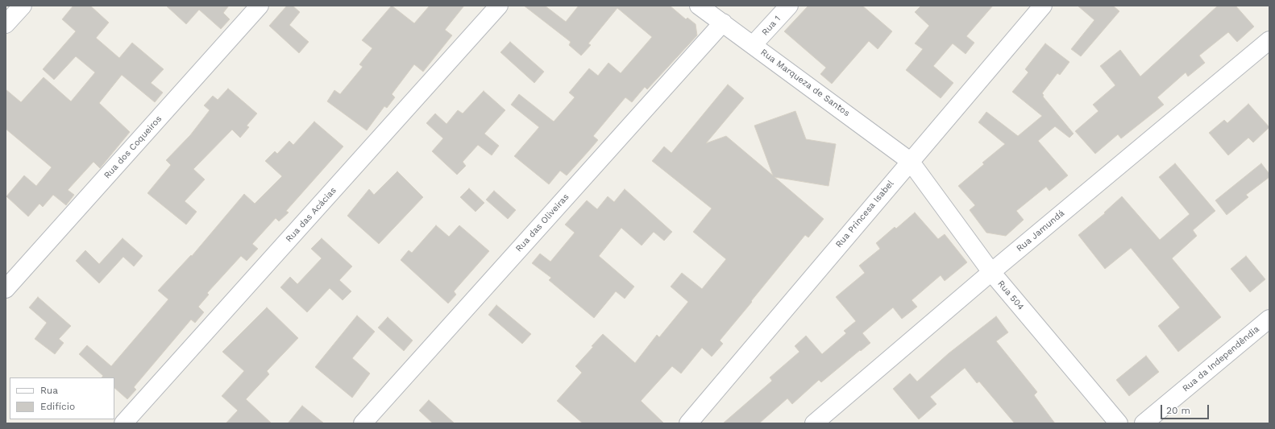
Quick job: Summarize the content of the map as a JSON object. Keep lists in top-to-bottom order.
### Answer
{
  "streets": {
    "street": [
      "Rua 1",
      "Rua Marqueza de Santos",
      "Rua dos Coqueiros",
      "Rua Princesa Isabel",
      "Rua das Acácias",
      "Rua das Oliveiras",
      "Rua Jamundá",
      "Rua 504",
      "Rua da Independêndia"
    ]
  },
  "crossings": [
    ["Rua 1", "Rua Marqueza de Santos"],
    ["Rua Marqueza de Santos", "Rua Princesa Isabel"],
    ["Rua Marqueza de Santos", "Rua das Oliveiras"],
    ["Rua Marqueza de Santos", "Rua 504"],
    ["Rua Princesa Isabel", "Rua 504"],
    ["Rua Jamundá", "Rua 504"]
  ],
  "legend": ["Rua", "Edifício"],
  "scale_bar": "20 m"
}
